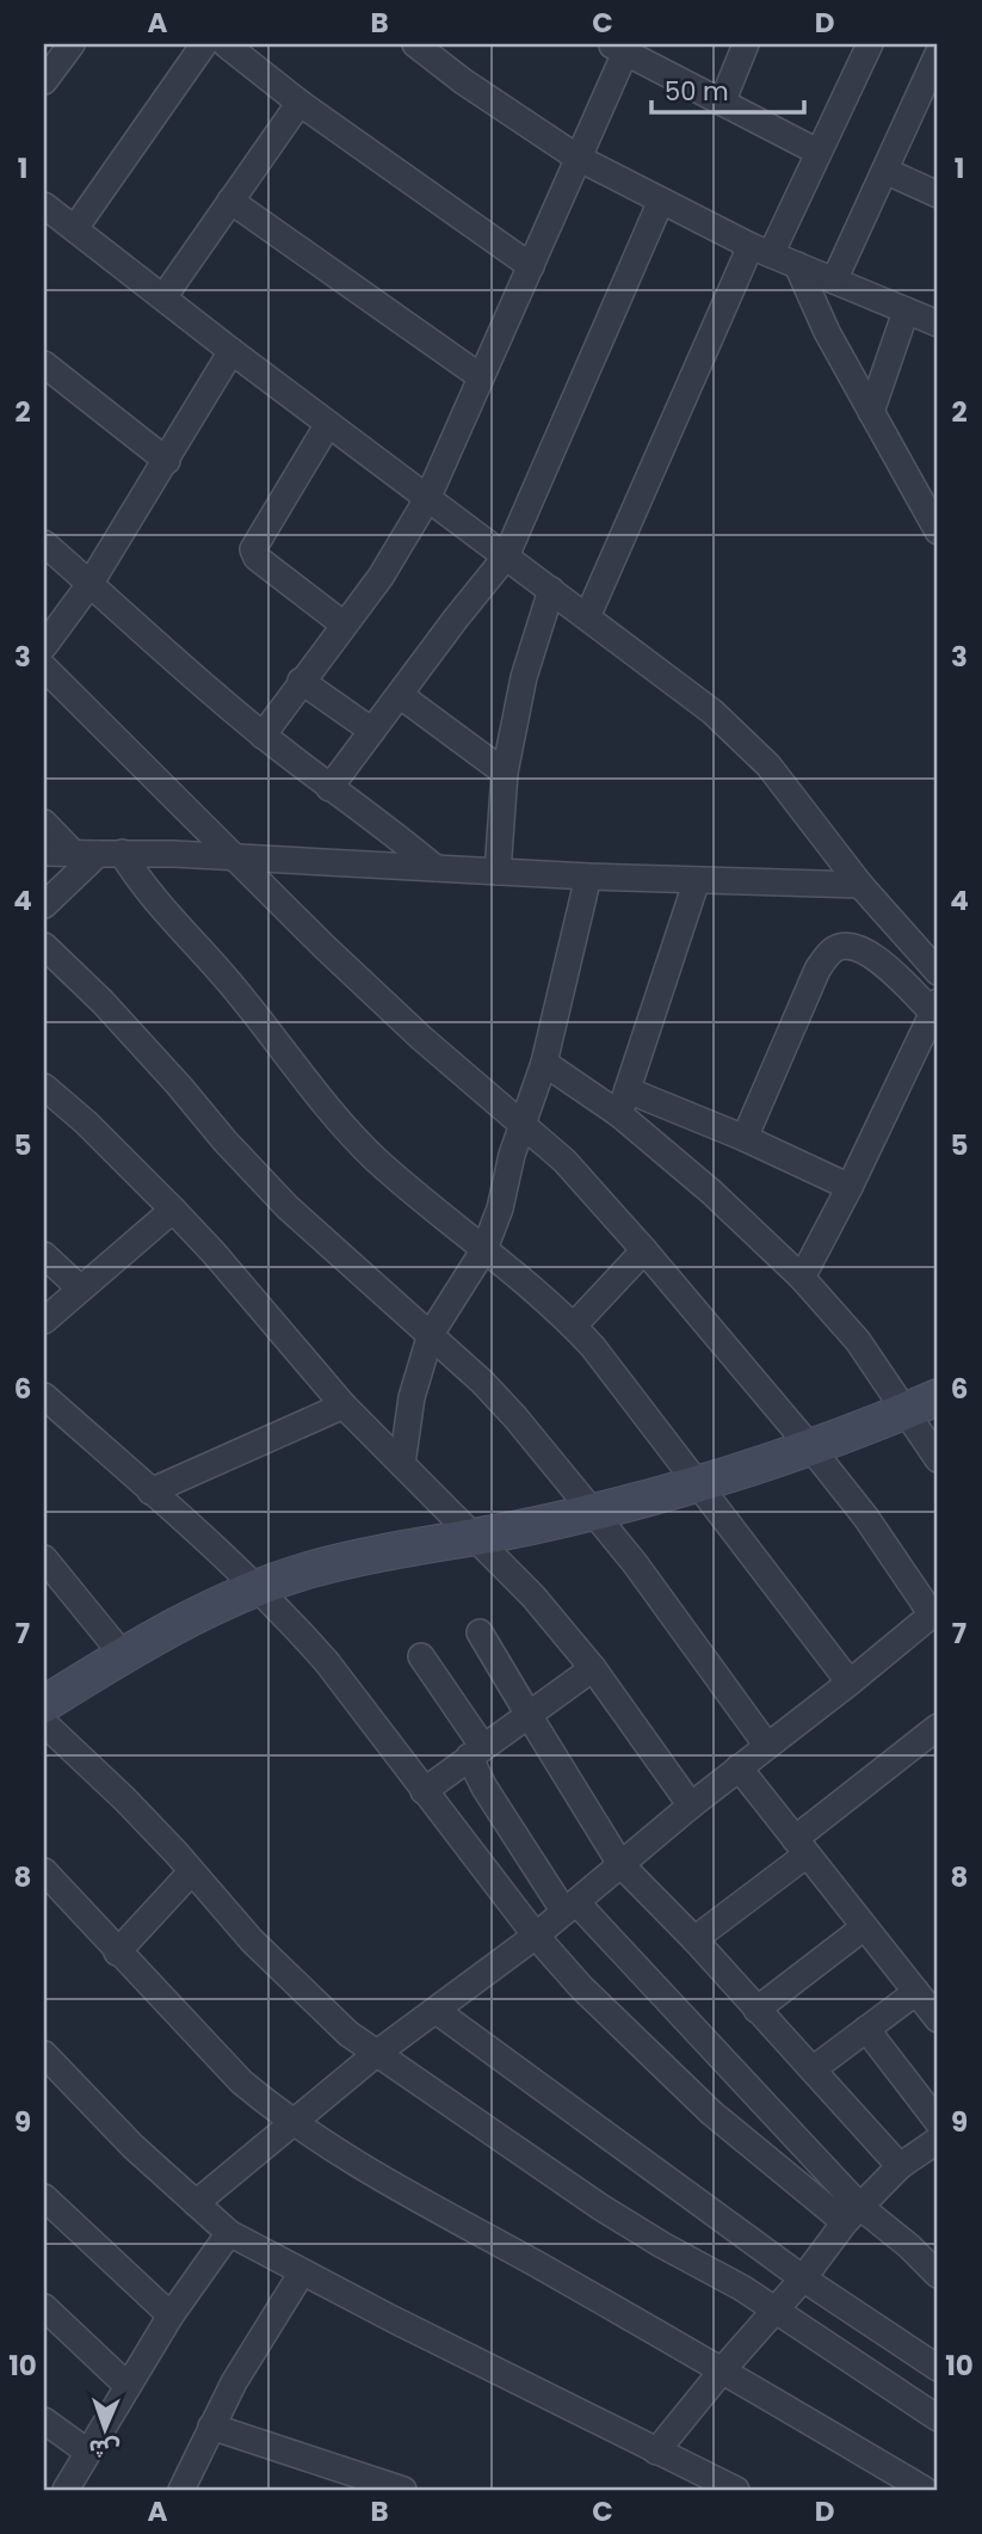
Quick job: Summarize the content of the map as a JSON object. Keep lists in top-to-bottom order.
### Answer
{
  "scale_bar": "50 m",
  "north": "bottom",
  "grid": {
    "columns": [
      "A",
      "B",
      "C",
      "D"
    ],
    "rows": [
      "1",
      "2",
      "3",
      "4",
      "5",
      "6",
      "7",
      "8",
      "9",
      "10"
    ]
  }
}
